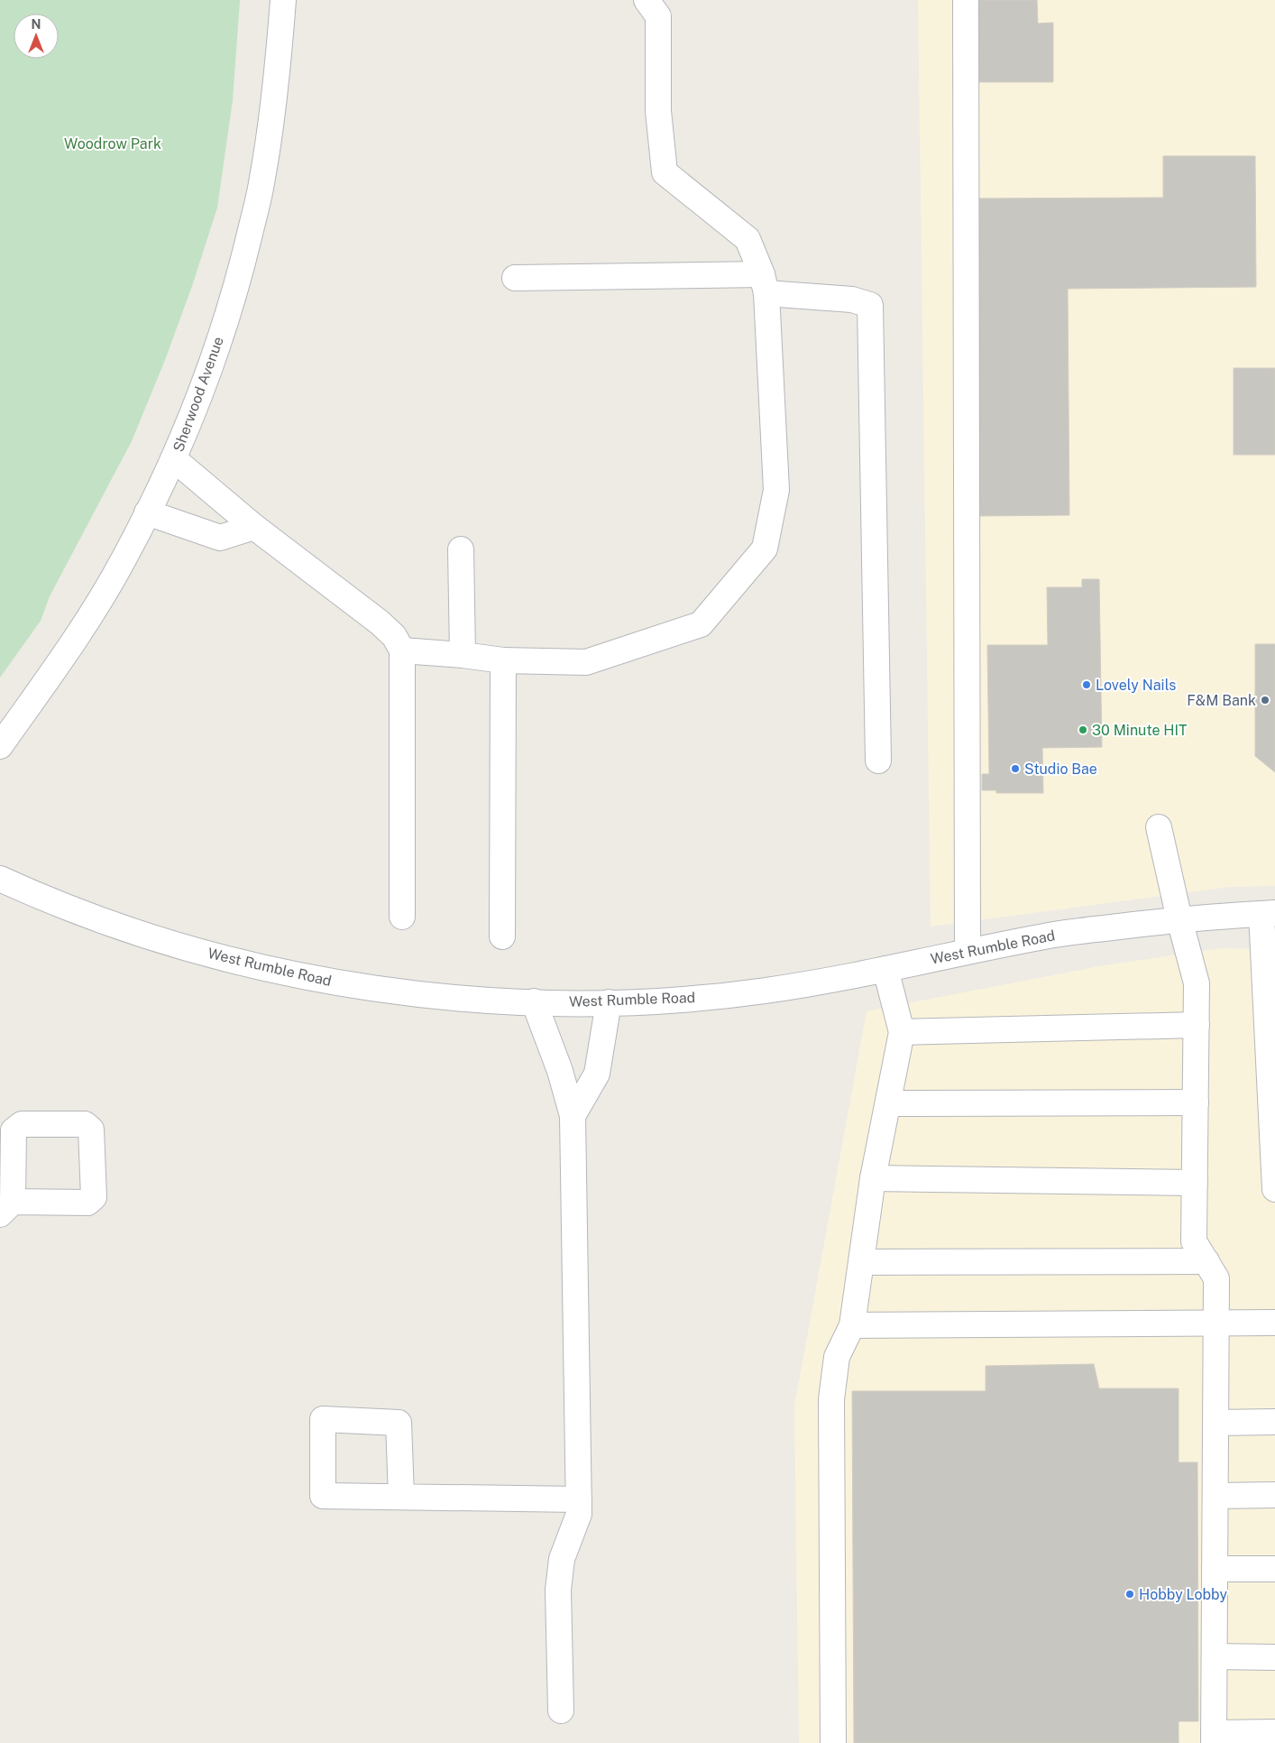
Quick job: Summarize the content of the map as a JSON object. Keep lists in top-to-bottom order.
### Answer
{
  "streets": {
    "street": ["Sherwood Avenue", "West Rumble Road"]
  },
  "parks": ["Woodrow Park"],
  "places": [
    "Lovely Nails",
    "F&M Bank",
    "30 Minute HIT",
    "Studio Bae",
    "Hobby Lobby"
  ],
  "north": "top"
}
